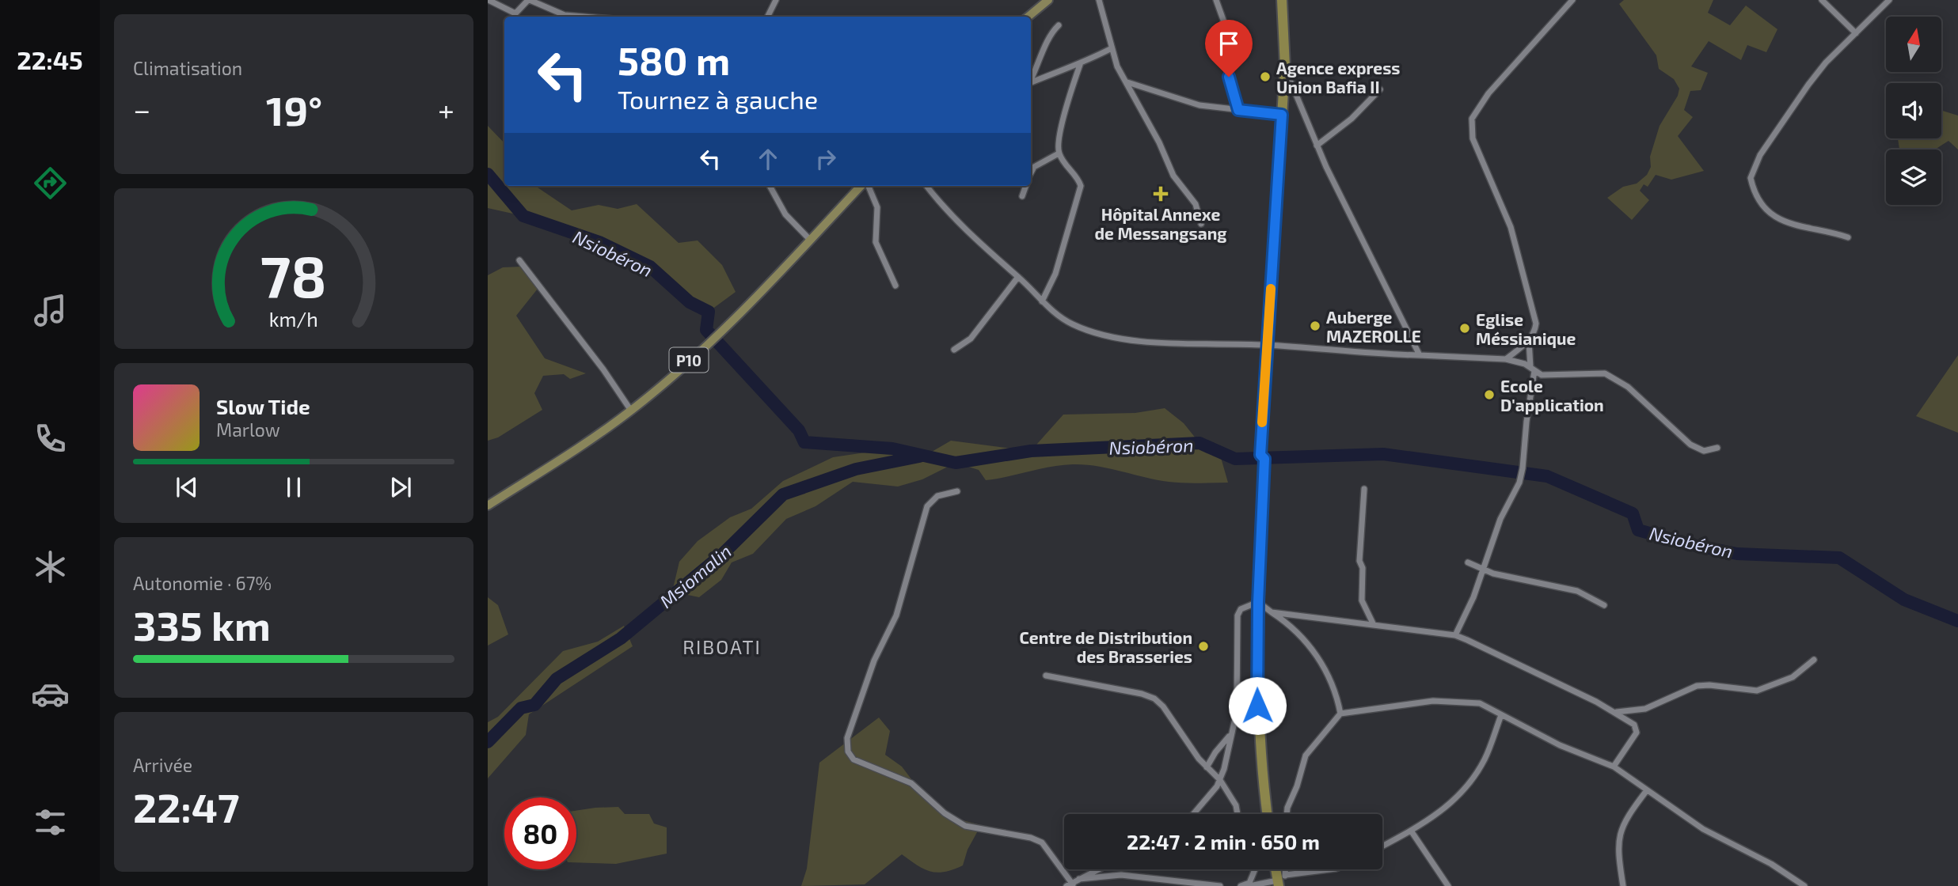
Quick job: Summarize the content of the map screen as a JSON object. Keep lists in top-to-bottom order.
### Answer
{
  "streets": {
    "main road": ["P10"]
  },
  "districts": ["RIBOATI"],
  "water": ["Nsiobéron", "Msiomalin"],
  "places": {
    "other": [
      "Agence express Union Bafia II",
      "Auberge MAZEROLLE",
      "Eglise Méssianique",
      "Ecole D'application",
      "Centre de Distribution des Brasseries"
    ],
    "health": ["Hôpital Annexe de Messangsang"]
  },
  "north": "top",
  "page": {
    "tabs": "22:45",
    "tile": [
      "Climatisation",
      ["Autonomie · 67%", "335 km"],
      ["Arrivée", "22:47"]
    ],
    "turn": ["580 m", "Tournez à gauche"],
    "heat": ["−", "19°", "+"],
    "song": ["Slow Tide", "Marlow"],
    "limit": "80",
    "trip": "22:47 · 2 min · 650 m",
    "gauge": ["78", "km/h"]
  }
}
